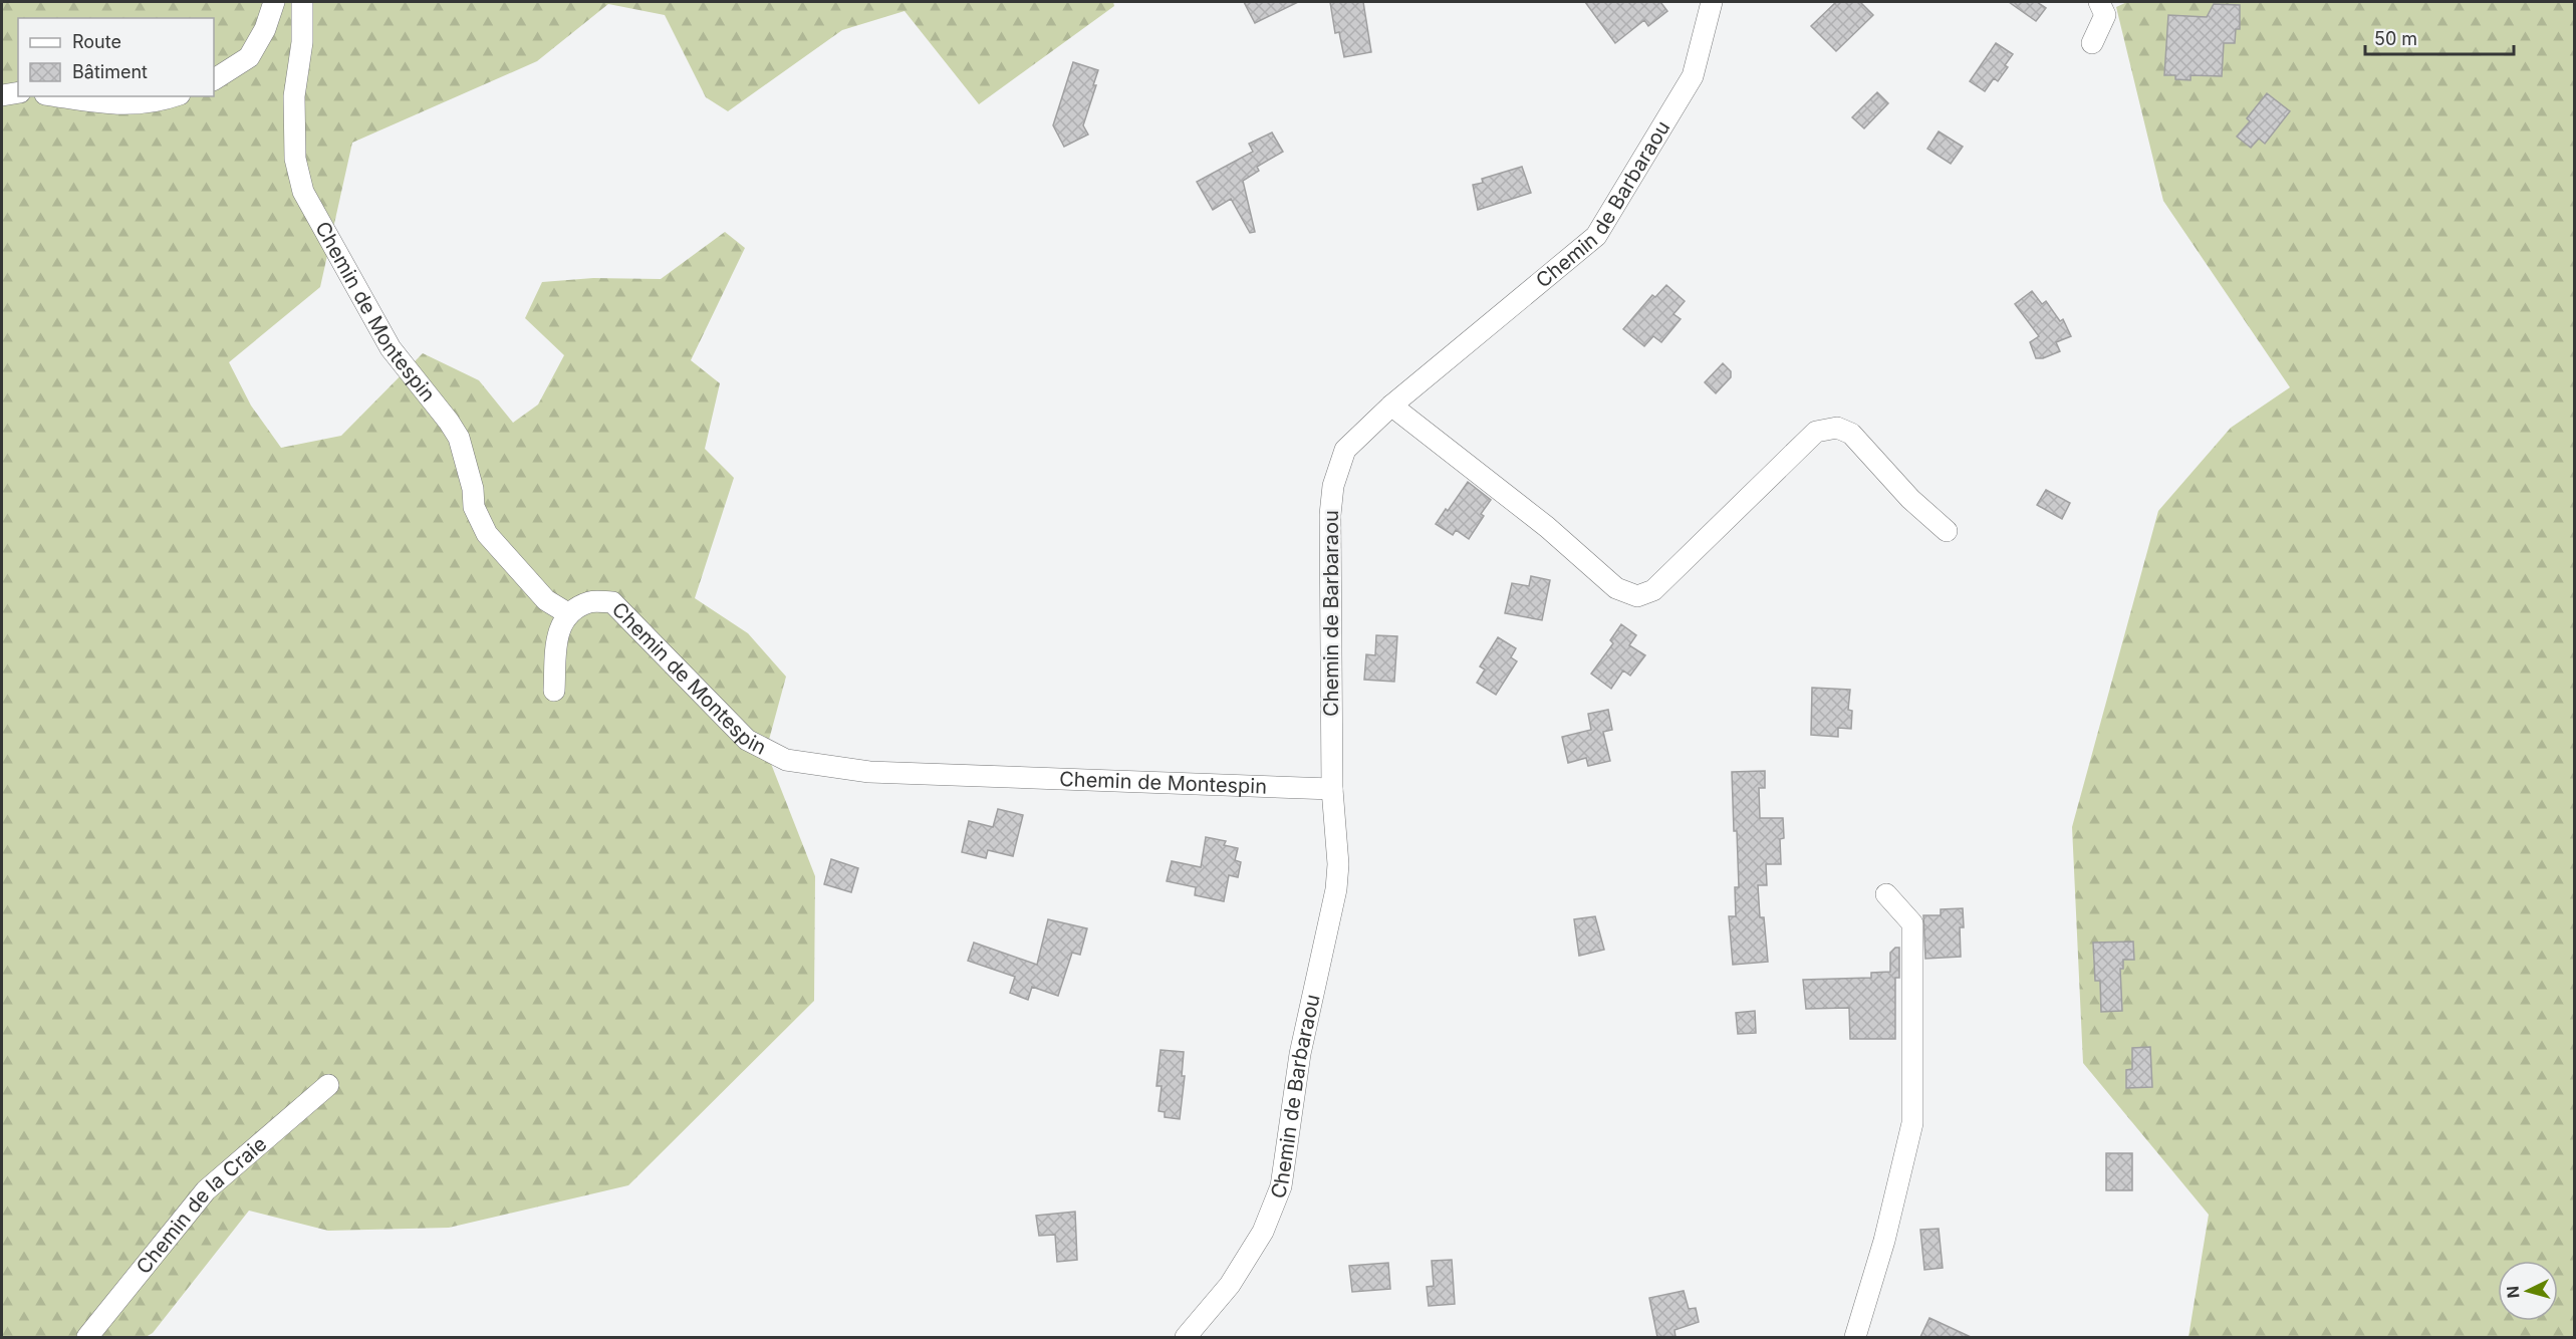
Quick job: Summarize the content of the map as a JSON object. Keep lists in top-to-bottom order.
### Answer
{
  "streets": {
    "street": ["Chemin de Barbaraou", "Chemin de Montespin", "Chemin de la Craie"]
  },
  "crossings": [
    ["Chemin de Barbaraou", "Chemin de Montespin"]
  ],
  "legend": ["Route", "Bâtiment"],
  "scale_bar": "50 m",
  "north": "left"
}
